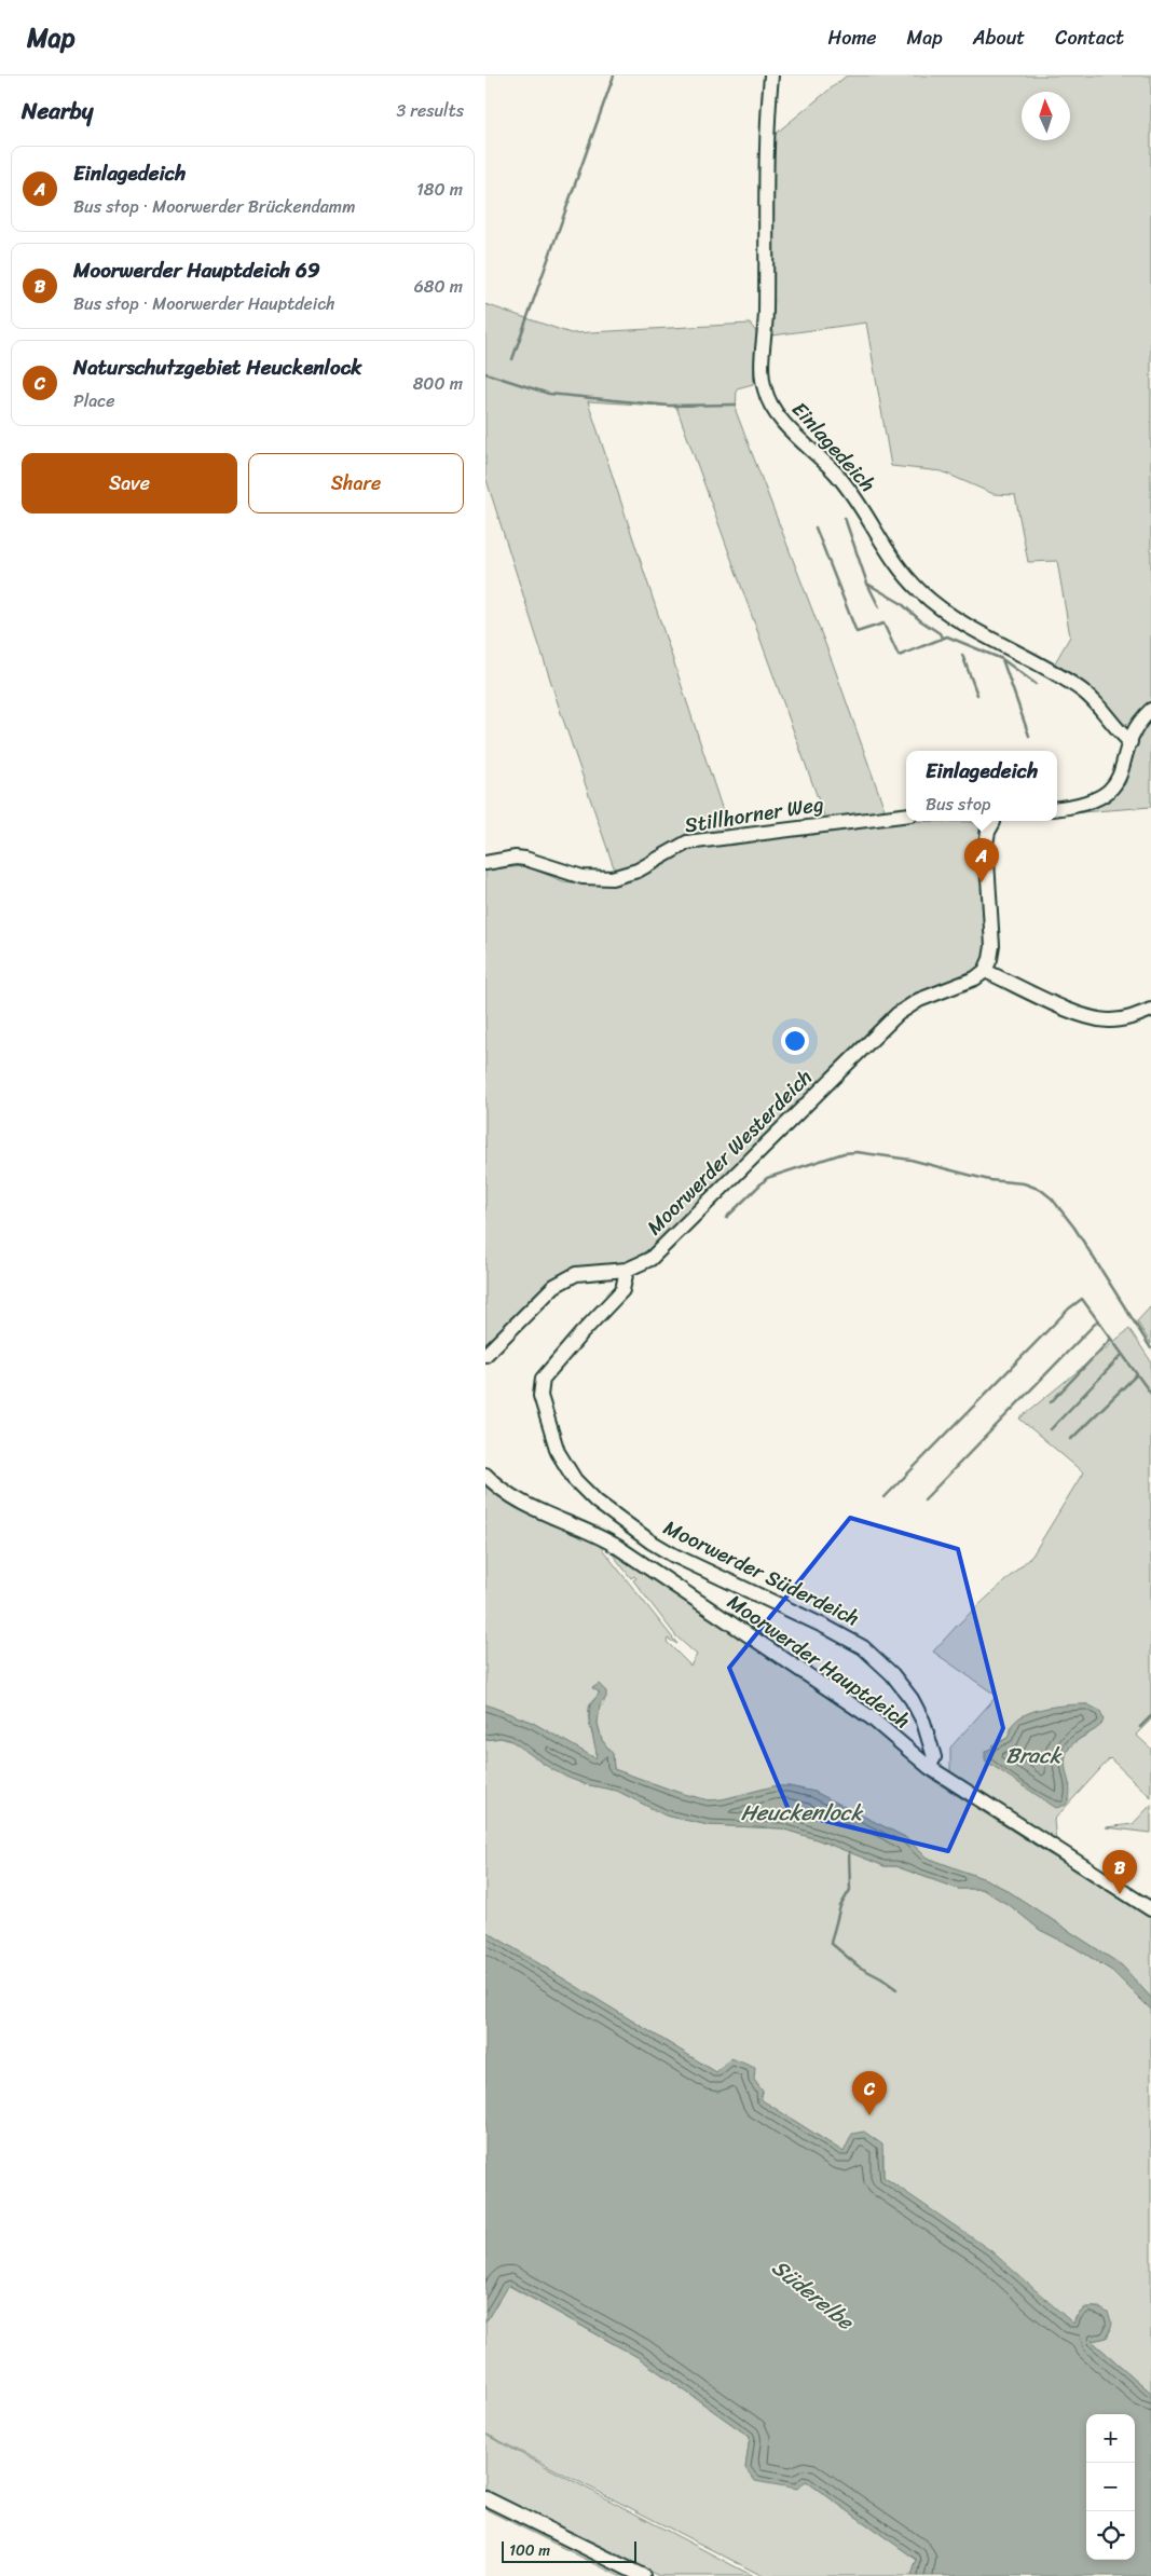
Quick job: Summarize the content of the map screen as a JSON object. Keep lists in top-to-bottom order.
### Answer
{
  "streets": {
    "street": [
      "Einlagedeich",
      "Stillhorner Weg",
      "Moorwerder Westerdeich",
      "Moorwerder Süderdeich",
      "Moorwerder Hauptdeich"
    ]
  },
  "crossings": [
    ["Moorwerder Westerdeich", "Moorwerder Süderdeich"],
    ["Moorwerder Süderdeich", "Moorwerder Hauptdeich"]
  ],
  "water": ["Brack", "Heuckenlock", "Süderelbe"],
  "scale_bar": "100 m",
  "north": "top",
  "page": {
    "header": "Map",
    "nav": [
      "Home",
      "Map",
      "About",
      "Contact"
    ],
    "heading": ["Nearby", "3 results"],
    "list": [
      {
        "mark": "A",
        "name": "Einlagedeich",
        "note": "Bus stop · Moorwerder Brückendamm",
        "value": "180 m"
      },
      {
        "mark": "B",
        "name": "Moorwerder Hauptdeich 69",
        "note": "Bus stop · Moorwerder Hauptdeich",
        "value": "680 m"
      },
      {
        "mark": "C",
        "name": "Naturschutzgebiet Heuckenlock",
        "note": "Place",
        "value": "800 m"
      }
    ],
    "buttons": ["Save", "Share"],
    "popup": ["Einlagedeich", "Bus stop"],
    "pins": ["A", "B", "C"],
    "map_buttons": ["+", "−"],
    "scale": "100 m"
  }
}
